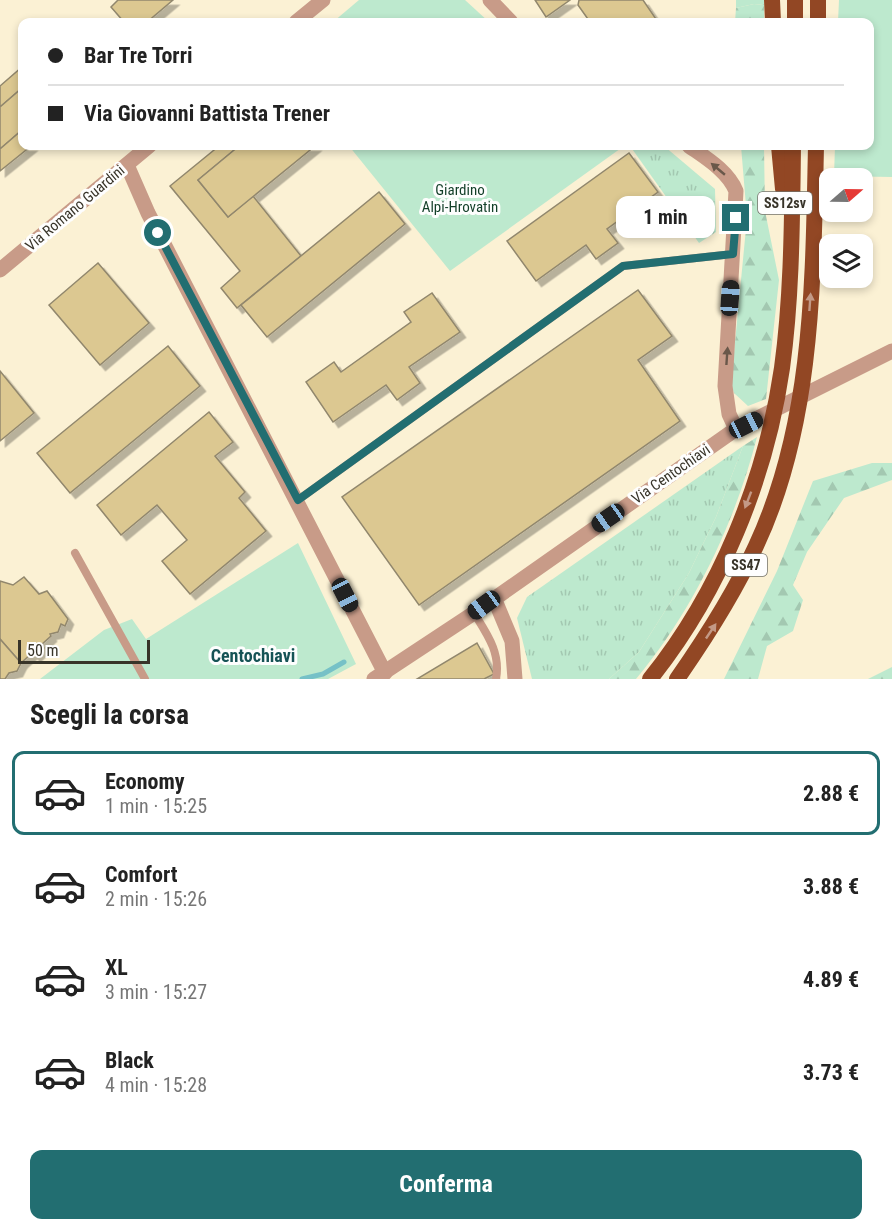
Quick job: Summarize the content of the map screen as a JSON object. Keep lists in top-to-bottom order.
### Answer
{
  "streets": {
    "highway": ["SS12sv", "SS47"],
    "street": ["Via Romano Guardini", "Via Centochiavi"]
  },
  "crossings": [
    ["SS12sv", "SS47"]
  ],
  "districts": ["Centochiavi"],
  "parks": ["Giardino Alpi-Hrovatin"],
  "scale_bar": "50 m",
  "north": "right",
  "page": {
    "banner": ["Bar Tre Torri", "Via Giovanni Battista Trener"],
    "bubble": "1 min",
    "scale": "50 m",
    "heading": "Scegli la corsa",
    "list": [
      {
        "name": "Economy",
        "note": "1 min · 15:25",
        "value": "2.88 €"
      },
      {
        "name": "Comfort",
        "note": "2 min · 15:26",
        "value": "3.88 €"
      },
      {
        "name": "XL",
        "note": "3 min · 15:27",
        "value": "4.89 €"
      },
      {
        "name": "Black",
        "note": "4 min · 15:28",
        "value": "3.73 €"
      }
    ],
    "buttons": "Conferma"
  }
}
